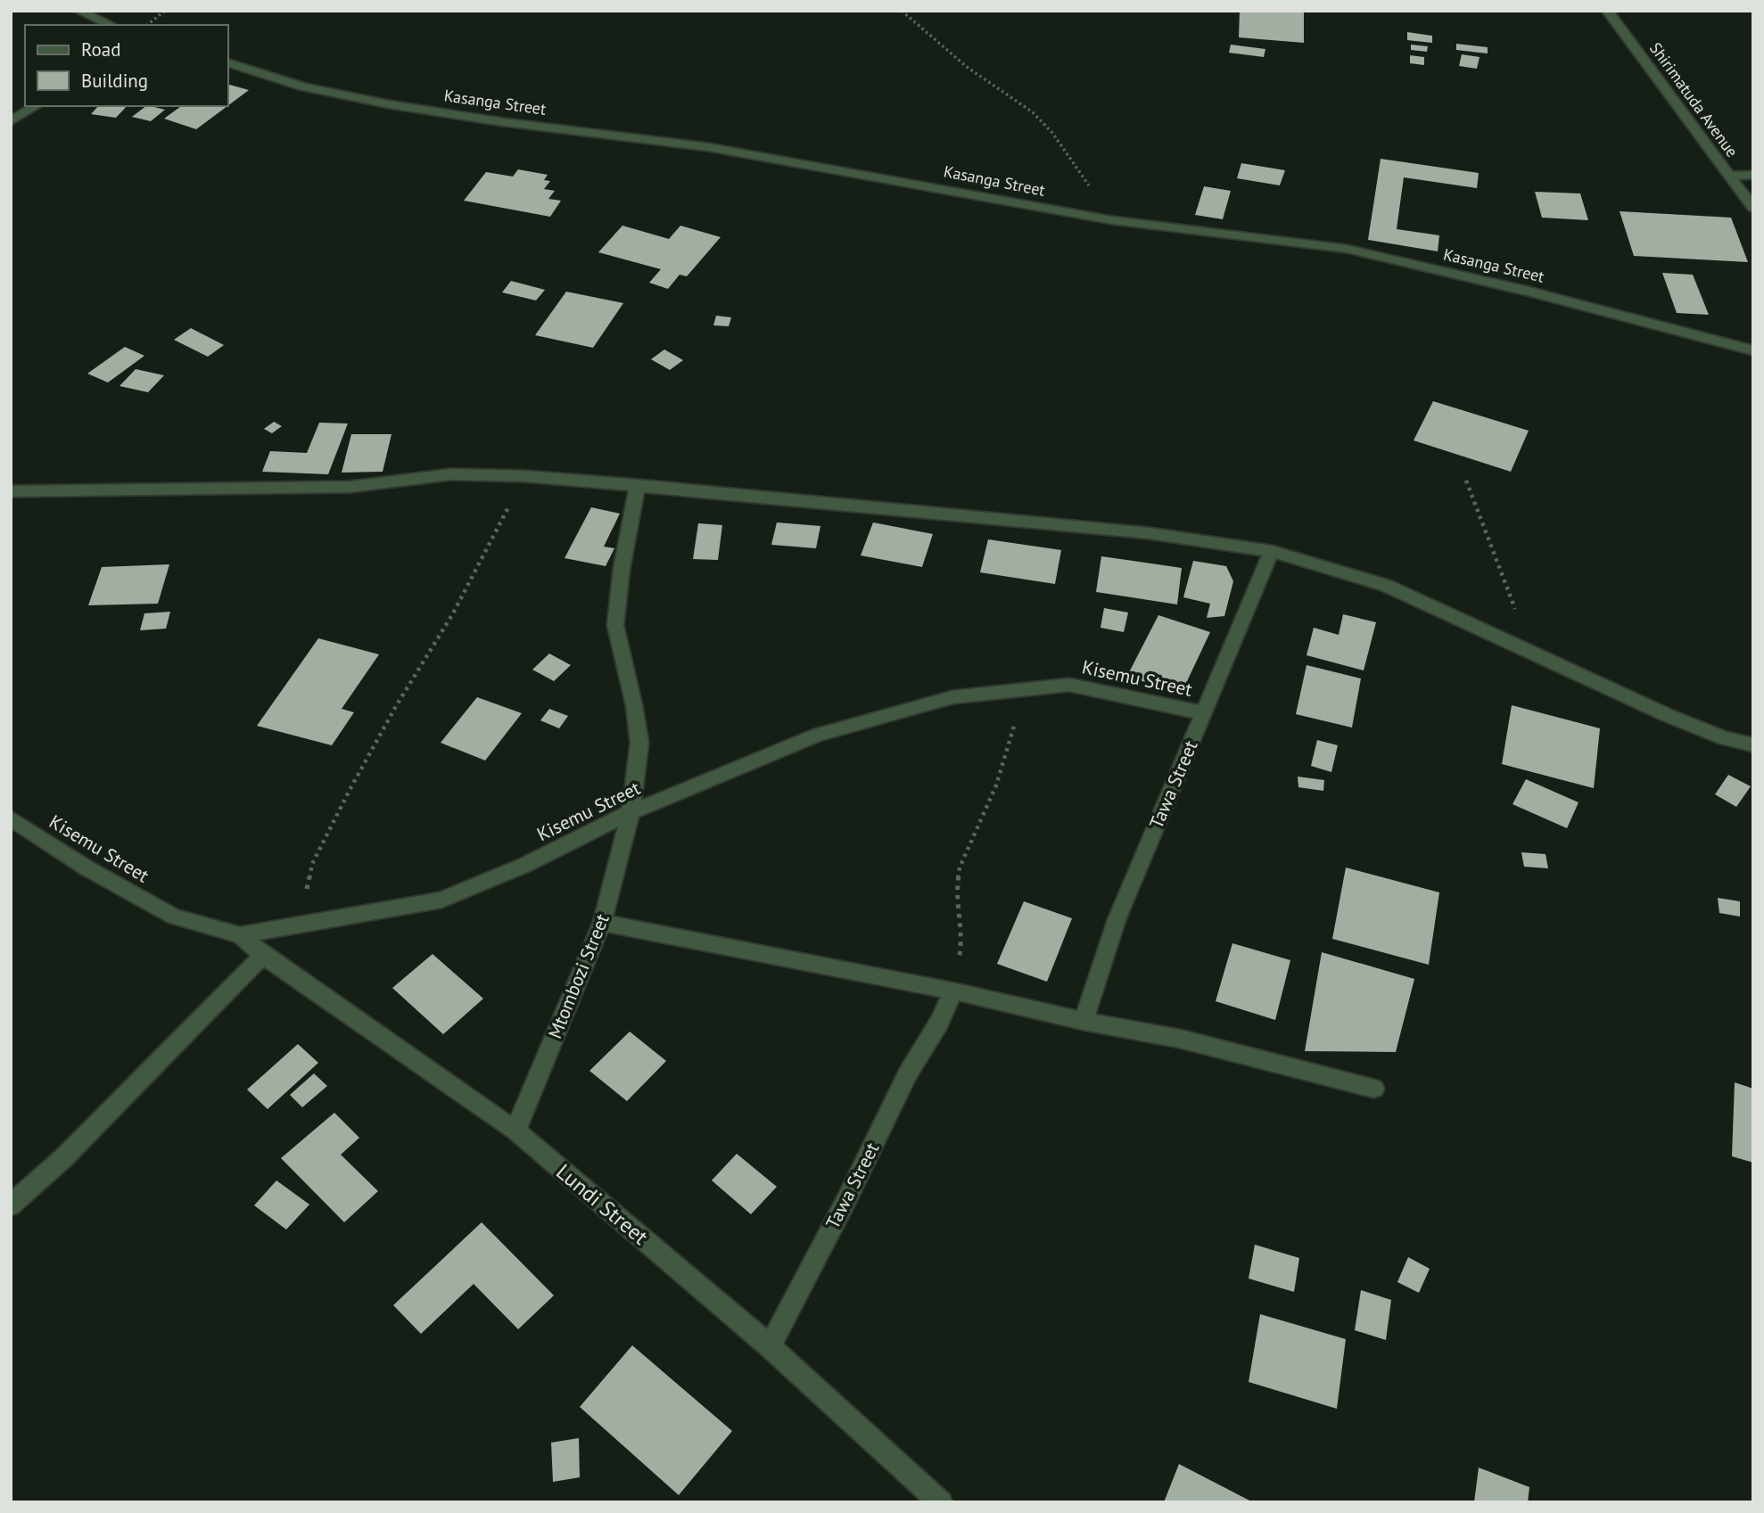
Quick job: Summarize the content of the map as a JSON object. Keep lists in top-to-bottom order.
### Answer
{
  "streets": {
    "street": [
      "Shirimatuda Avenue",
      "Kasanga Street",
      "Kisemu Street",
      "Tawa Street",
      "Mtombozi Street",
      "Lundi Street"
    ]
  },
  "crossings": [
    ["Kisemu Street", "Tawa Street"],
    ["Kisemu Street", "Mtombozi Street"],
    ["Kisemu Street", "Lundi Street"],
    ["Tawa Street", "Lundi Street"],
    ["Mtombozi Street", "Lundi Street"]
  ],
  "legend": ["Road", "Building"]
}
